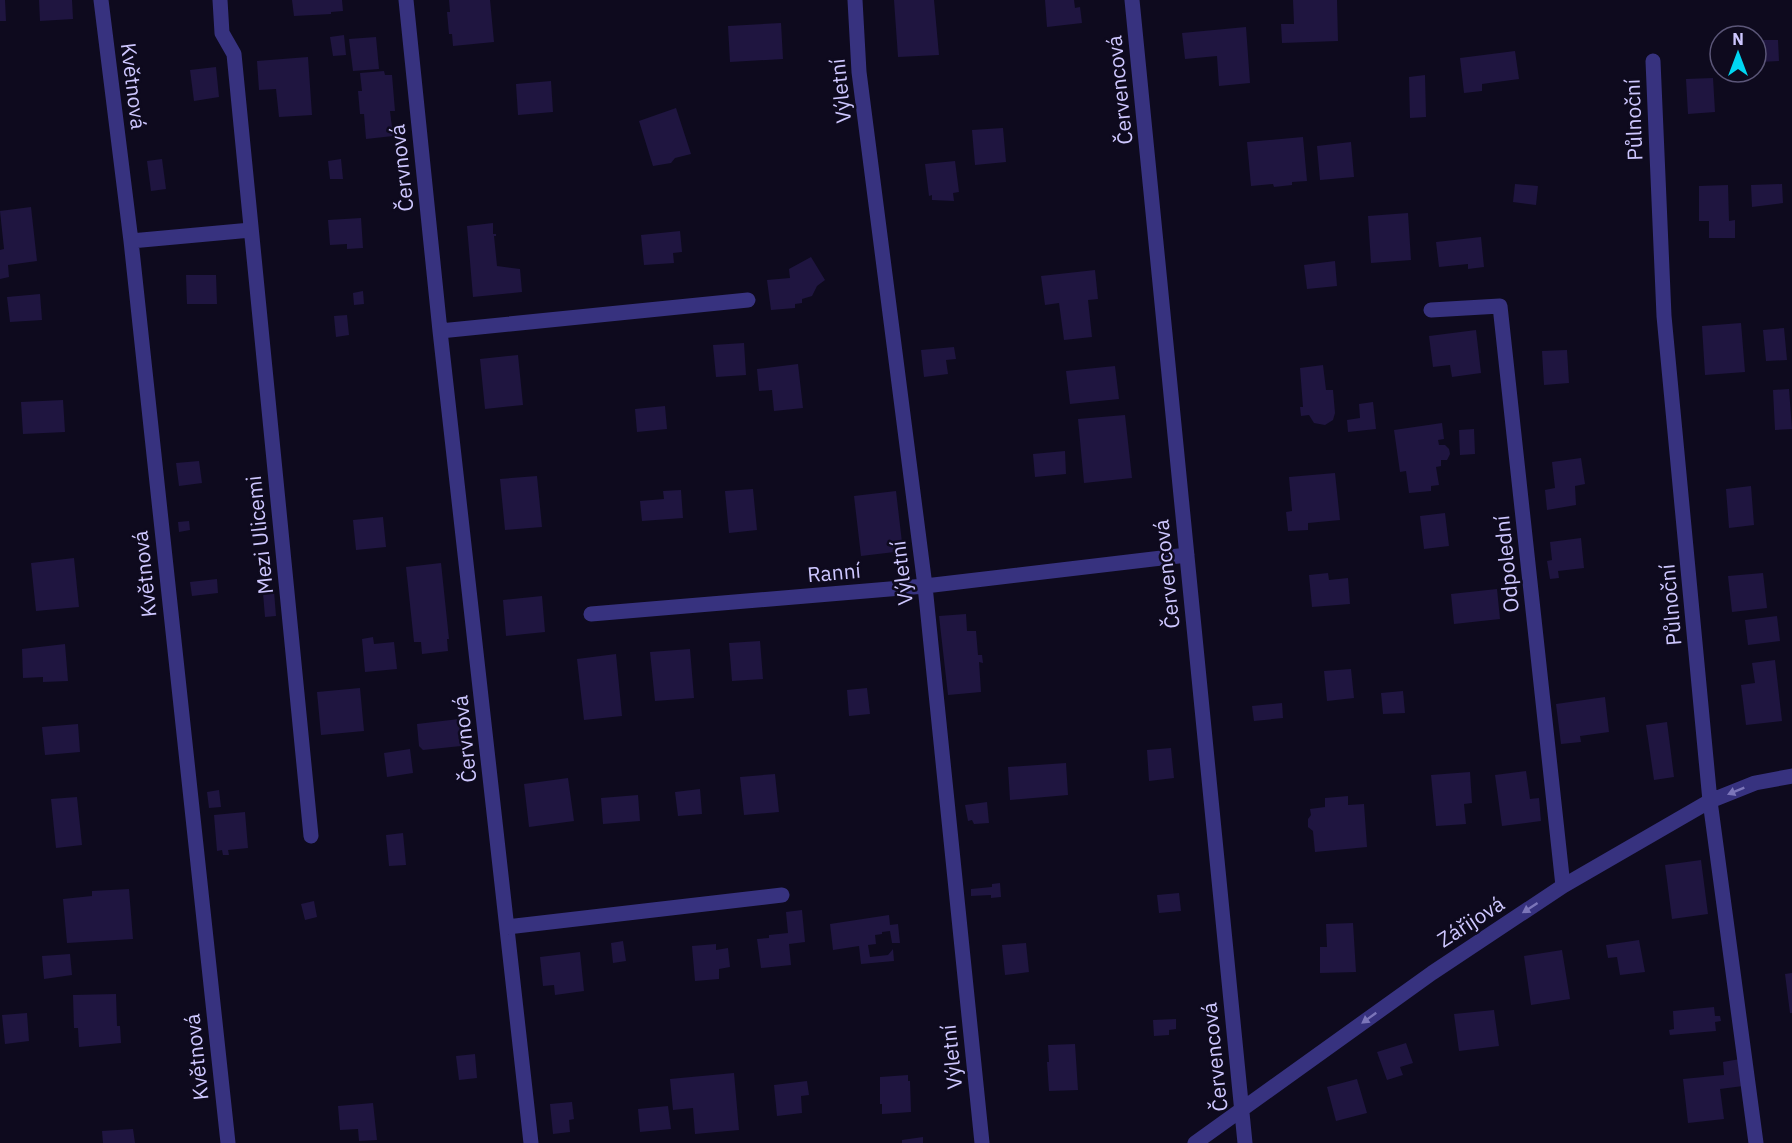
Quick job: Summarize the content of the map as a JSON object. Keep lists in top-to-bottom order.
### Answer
{
  "streets": {
    "street": [
      "Květnová",
      "Červencová",
      "Výletní",
      "Půlnoční",
      "Červnová",
      "Mezi Ulicemi",
      "Odpolední",
      "Ranní",
      "Zářijová"
    ]
  },
  "crossings": [
    ["Červencová", "Ranní"],
    ["Červencová", "Zářijová"],
    ["Výletní", "Ranní"],
    ["Půlnoční", "Zářijová"],
    ["Odpolední", "Zářijová"]
  ],
  "one_way": ["Zářijová"],
  "north": "top"
}
